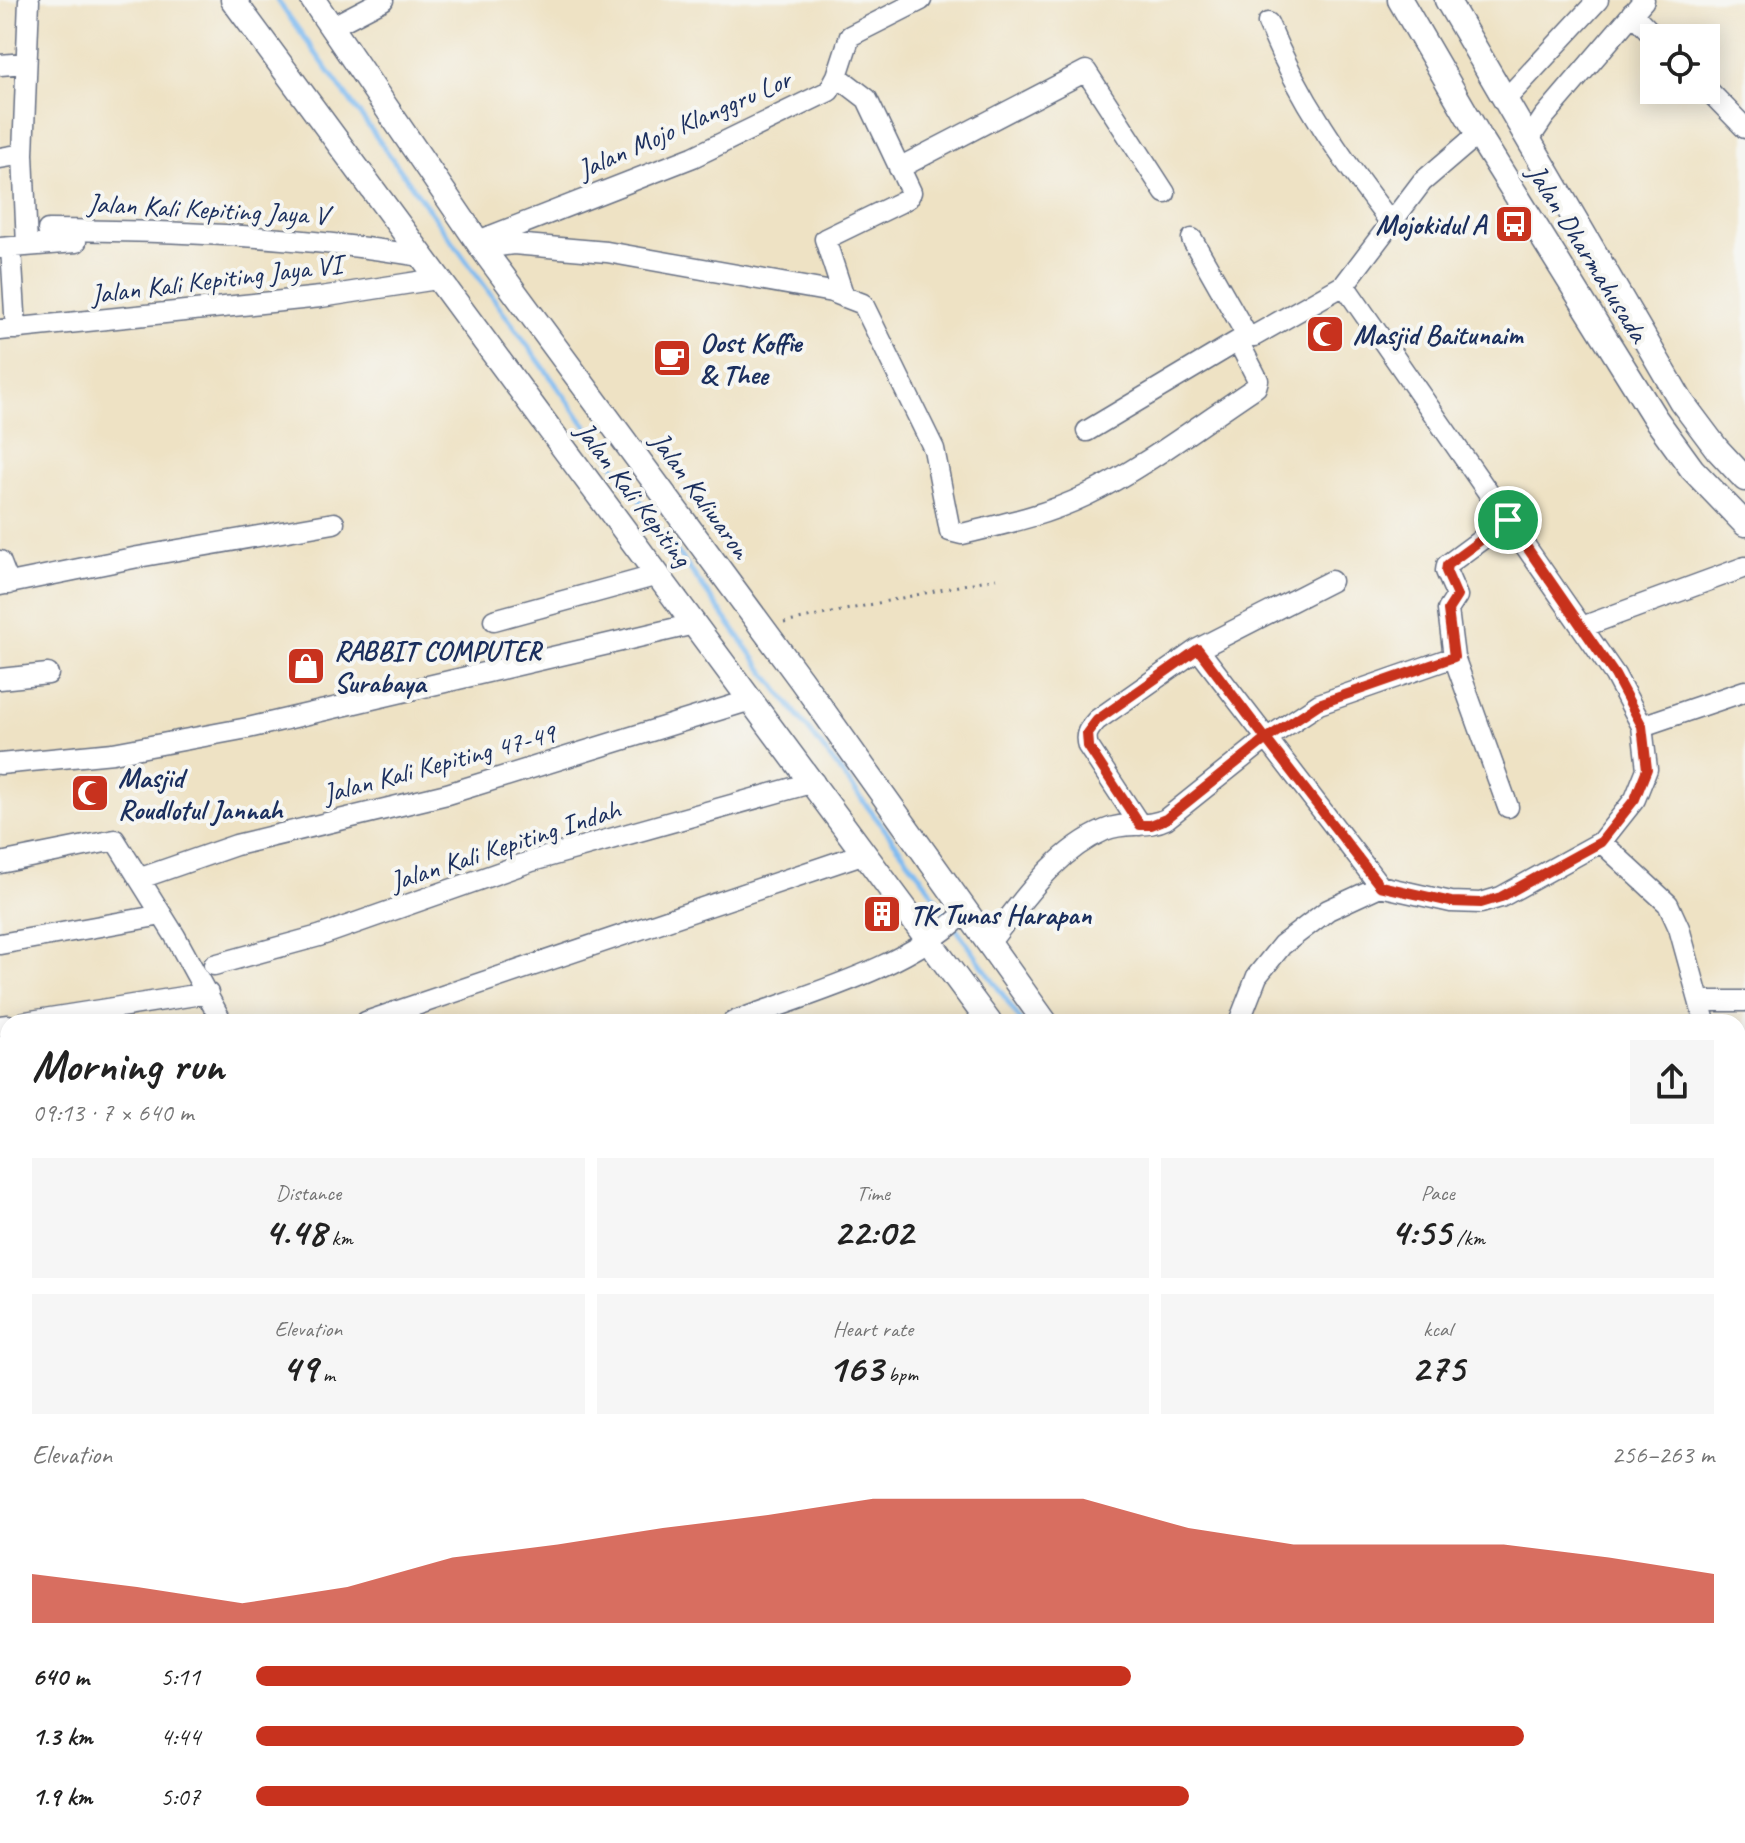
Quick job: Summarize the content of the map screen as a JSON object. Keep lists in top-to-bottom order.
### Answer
{
  "streets": {
    "main road": ["Jalan Dharmahusada", "Jalan Kali Kepiting", "Jalan Kaliwaron"],
    "street": [
      "Jalan Mojo Klanggru Lor",
      "Jalan Kali Kepiting Jaya V",
      "Jalan Kali Kepiting Jaya VI",
      "Jalan Kali Kepiting 47-49",
      "Jalan Kali Kepiting Indah"
    ]
  },
  "crossings": [
    ["Jalan Mojo Klanggru Lor", "Jalan Kaliwaron"],
    ["Jalan Kali Kepiting Jaya V", "Jalan Kali Kepiting"],
    ["Jalan Kali Kepiting Jaya VI", "Jalan Kali Kepiting"],
    ["Jalan Kali Kepiting", "Jalan Kali Kepiting 47-49"],
    ["Jalan Kali Kepiting", "Jalan Kali Kepiting Indah"]
  ],
  "places": {
    "bus stop": ["Mojokidul A"],
    "mosque": ["Masjid Baitunaim", "Masjid Roudlotul Jannah"],
    "cafe": ["Oost Koffie & Thee"],
    "shop": ["RABBIT COMPUTER Surabaya"],
    "building": ["TK Tunas Harapan"]
  },
  "page": {
    "heading": ["Morning run", "09:13 · 7 × 640 m"],
    "stats": [
      ["Distance", "4.48 km"],
      ["Time", "22:02"],
      ["Pace", "4:55 /km"],
      ["Elevation", "49 m"],
      ["Heart rate", "163 bpm"],
      ["kcal", "275"]
    ],
    "chart": ["Elevation", "256–263 m"],
    "list": [
      {
        "name": "640 m",
        "note": "5:11"
      },
      {
        "name": "1.3 km",
        "note": "4:44"
      },
      {
        "name": "1.9 km",
        "note": "5:07"
      }
    ]
  }
}
